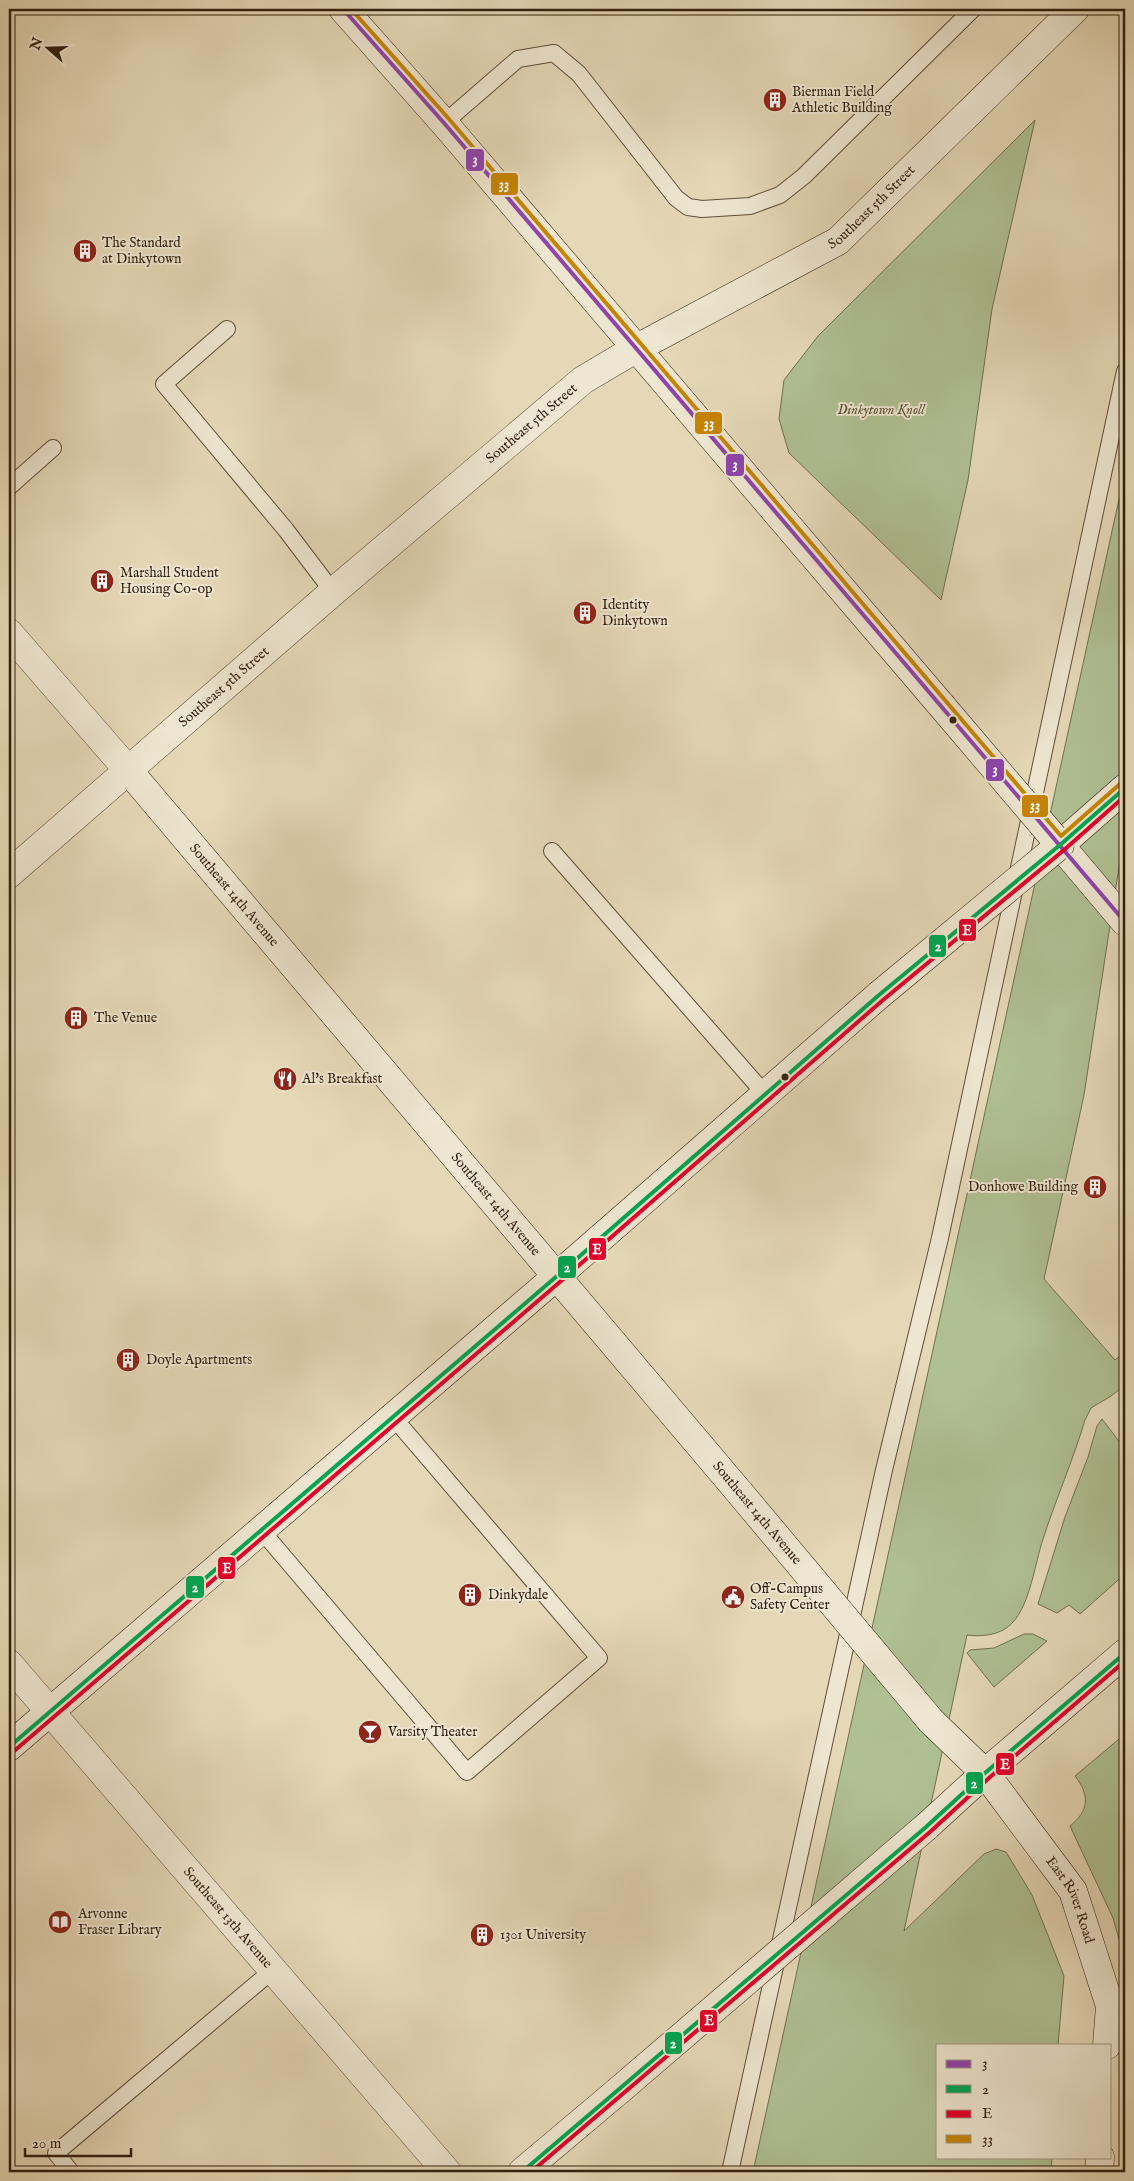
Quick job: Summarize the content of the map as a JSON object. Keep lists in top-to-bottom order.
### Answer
{
  "streets": {
    "street": [
      "Southeast 5th Street",
      "Southeast 14th Avenue",
      "East River Road",
      "Southeast 13th Avenue"
    ]
  },
  "crossings": [
    ["Southeast 5th Street", "Southeast 14th Avenue"],
    ["Southeast 14th Avenue", "East River Road"]
  ],
  "parks": ["Dinkytown Knoll"],
  "places": {
    "building": [
      "Bierman Field Athletic Building",
      "The Standard at Dinkytown",
      "Marshall Student Housing Co-op",
      "Identity Dinkytown",
      "The Venue",
      "Donhowe Building",
      "Doyle Apartments",
      "Dinkydale",
      "1301 University"
    ],
    "restaurant": ["Al's Breakfast"],
    "public building": ["Off-Campus Safety Center"],
    "bar": ["Varsity Theater"],
    "library": ["Arvonne Fraser Library"]
  },
  "lines": [
    "transit line 3",
    "transit line 33",
    "transit line 2",
    "transit line E"
  ],
  "legend": [
    "3",
    "2",
    "E",
    "33"
  ],
  "scale_bar": "20 m",
  "north": "left"
}
